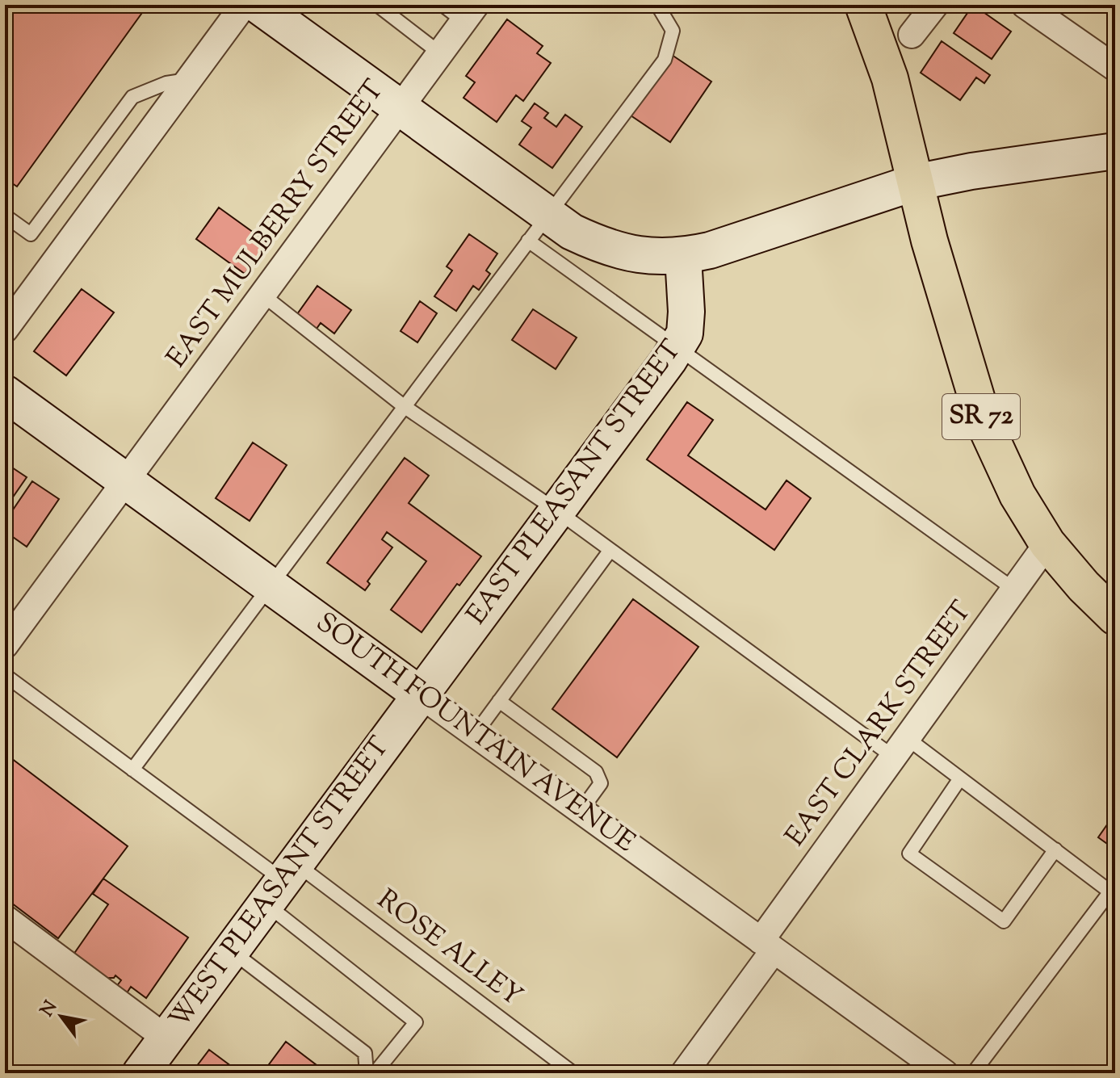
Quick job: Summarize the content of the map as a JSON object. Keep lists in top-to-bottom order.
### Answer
{
  "streets": {
    "main road": ["SR 72"],
    "street": [
      "EAST MULBERRY STREET",
      "EAST PLEASANT STREET",
      "EAST CLARK STREET",
      "SOUTH FOUNTAIN AVENUE",
      "WEST PLEASANT STREET"
    ],
    "lane": ["ROSE ALLEY"]
  },
  "crossings": [
    ["EAST MULBERRY STREET", "SOUTH FOUNTAIN AVENUE"],
    ["SR 72", "EAST CLARK STREET"],
    ["EAST PLEASANT STREET", "SOUTH FOUNTAIN AVENUE"],
    ["EAST PLEASANT STREET", "WEST PLEASANT STREET"],
    ["EAST CLARK STREET", "SOUTH FOUNTAIN AVENUE"],
    ["SOUTH FOUNTAIN AVENUE", "WEST PLEASANT STREET"],
    ["WEST PLEASANT STREET", "ROSE ALLEY"]
  ],
  "north": "top left"
}
